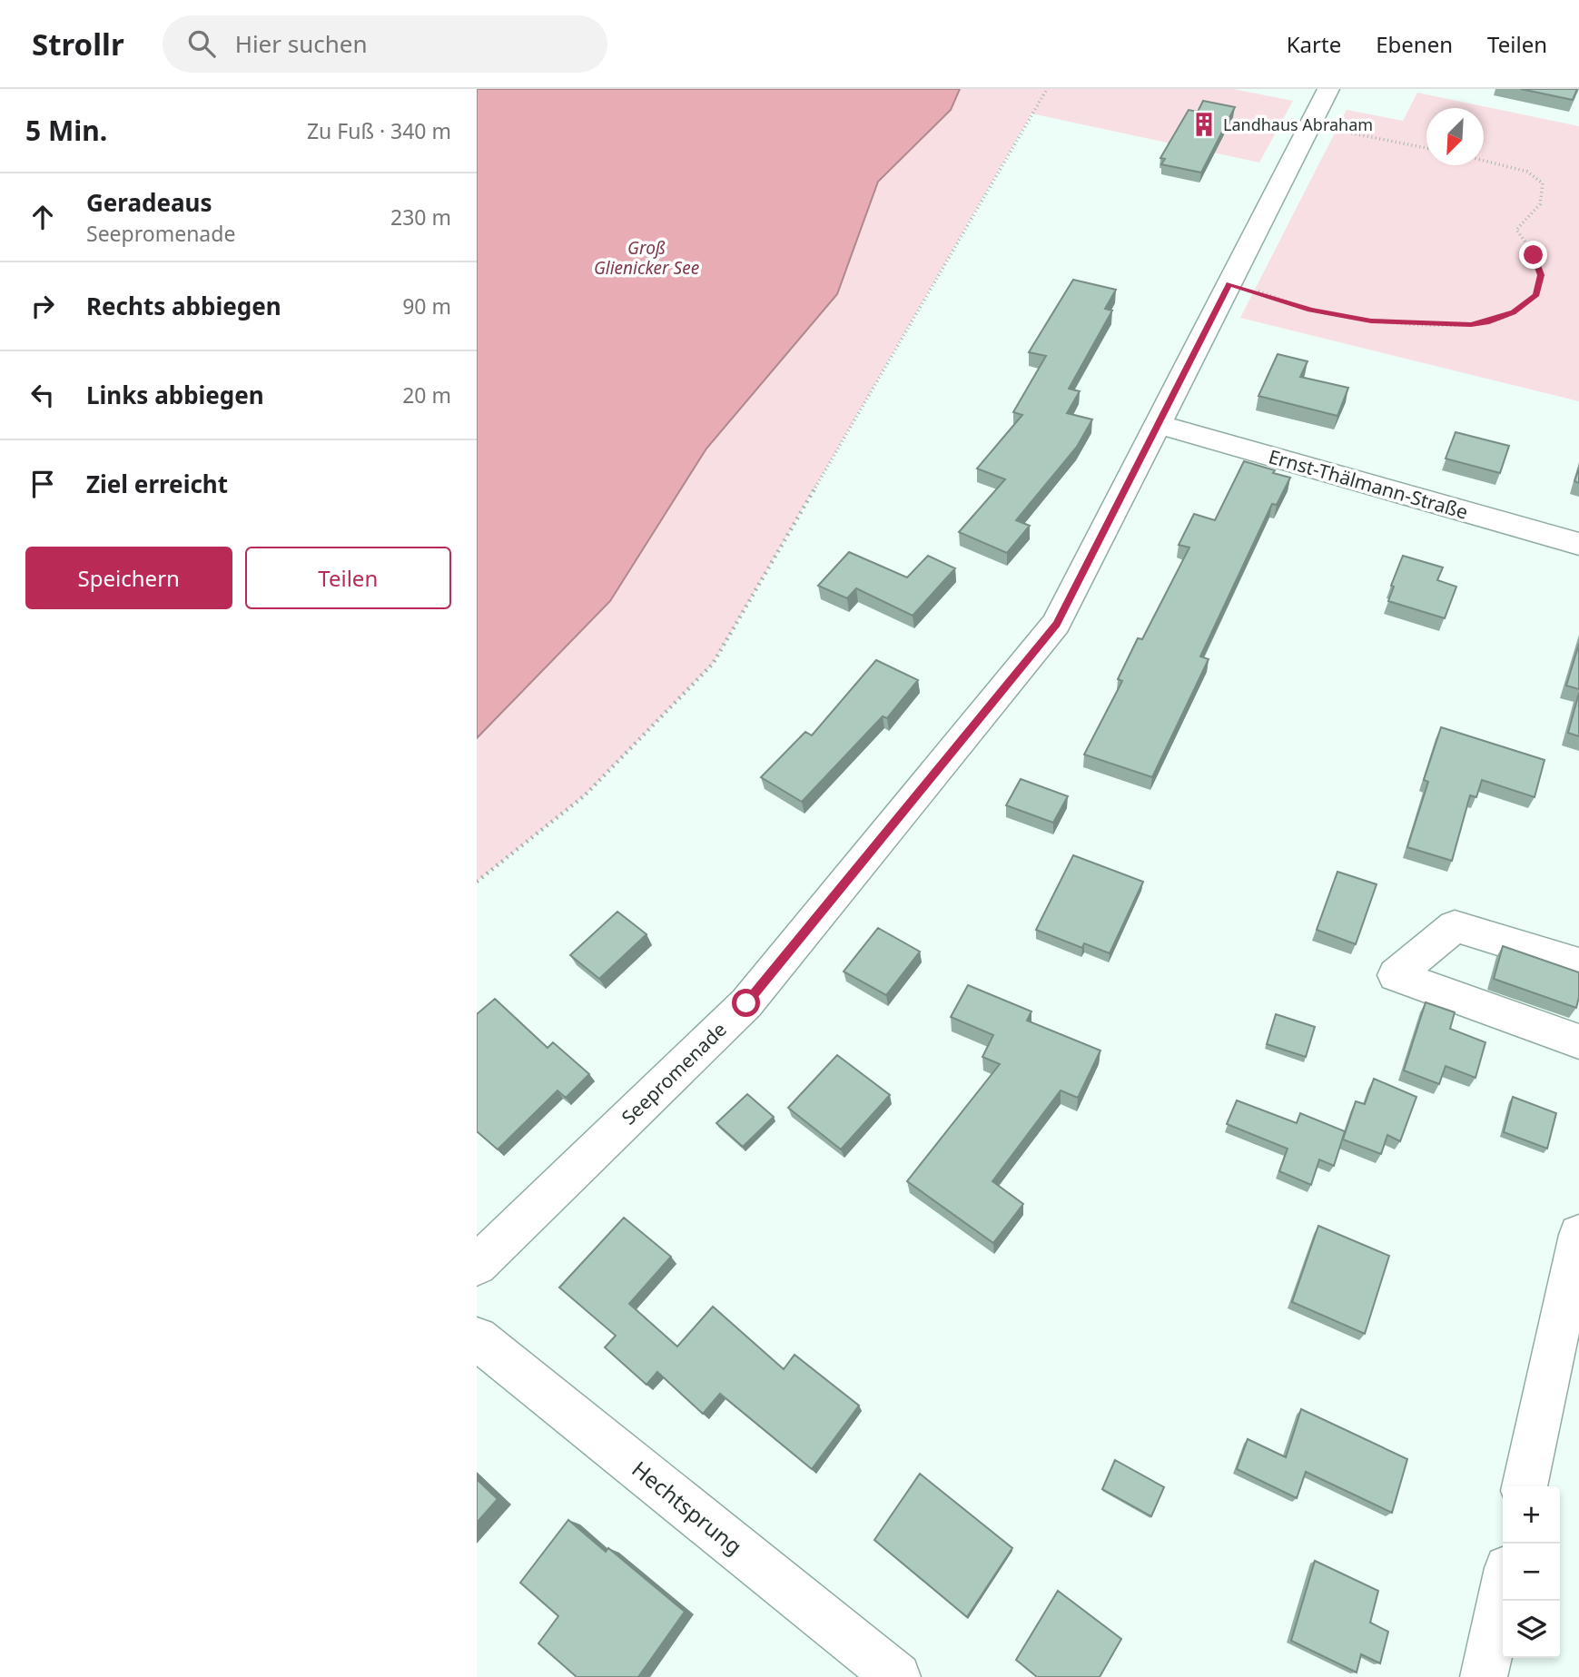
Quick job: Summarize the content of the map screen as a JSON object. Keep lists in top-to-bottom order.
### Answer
{
  "streets": {
    "street": ["Ernst-Thälmann-Straße", "Seepromenade", "Hechtsprung"]
  },
  "crossings": [
    ["Ernst-Thälmann-Straße", "Seepromenade"]
  ],
  "water": ["Groß Glienicker See"],
  "places": {
    "building": ["Landhaus Abraham"]
  },
  "north": "bottom left",
  "page": {
    "header": "Strollr",
    "search": "Hier suchen",
    "nav": ["Karte", "Ebenen", "Teilen"],
    "heading": ["5 Min.", "Zu Fuß · 340 m"],
    "list": [
      ["Geradeaus", "Seepromenade", "230 m"],
      ["Rechts abbiegen", "90 m"],
      ["Links abbiegen", "20 m"],
      "Ziel erreicht"
    ],
    "buttons": ["Speichern", "Teilen"],
    "map_buttons": ["+", "−"]
  }
}
